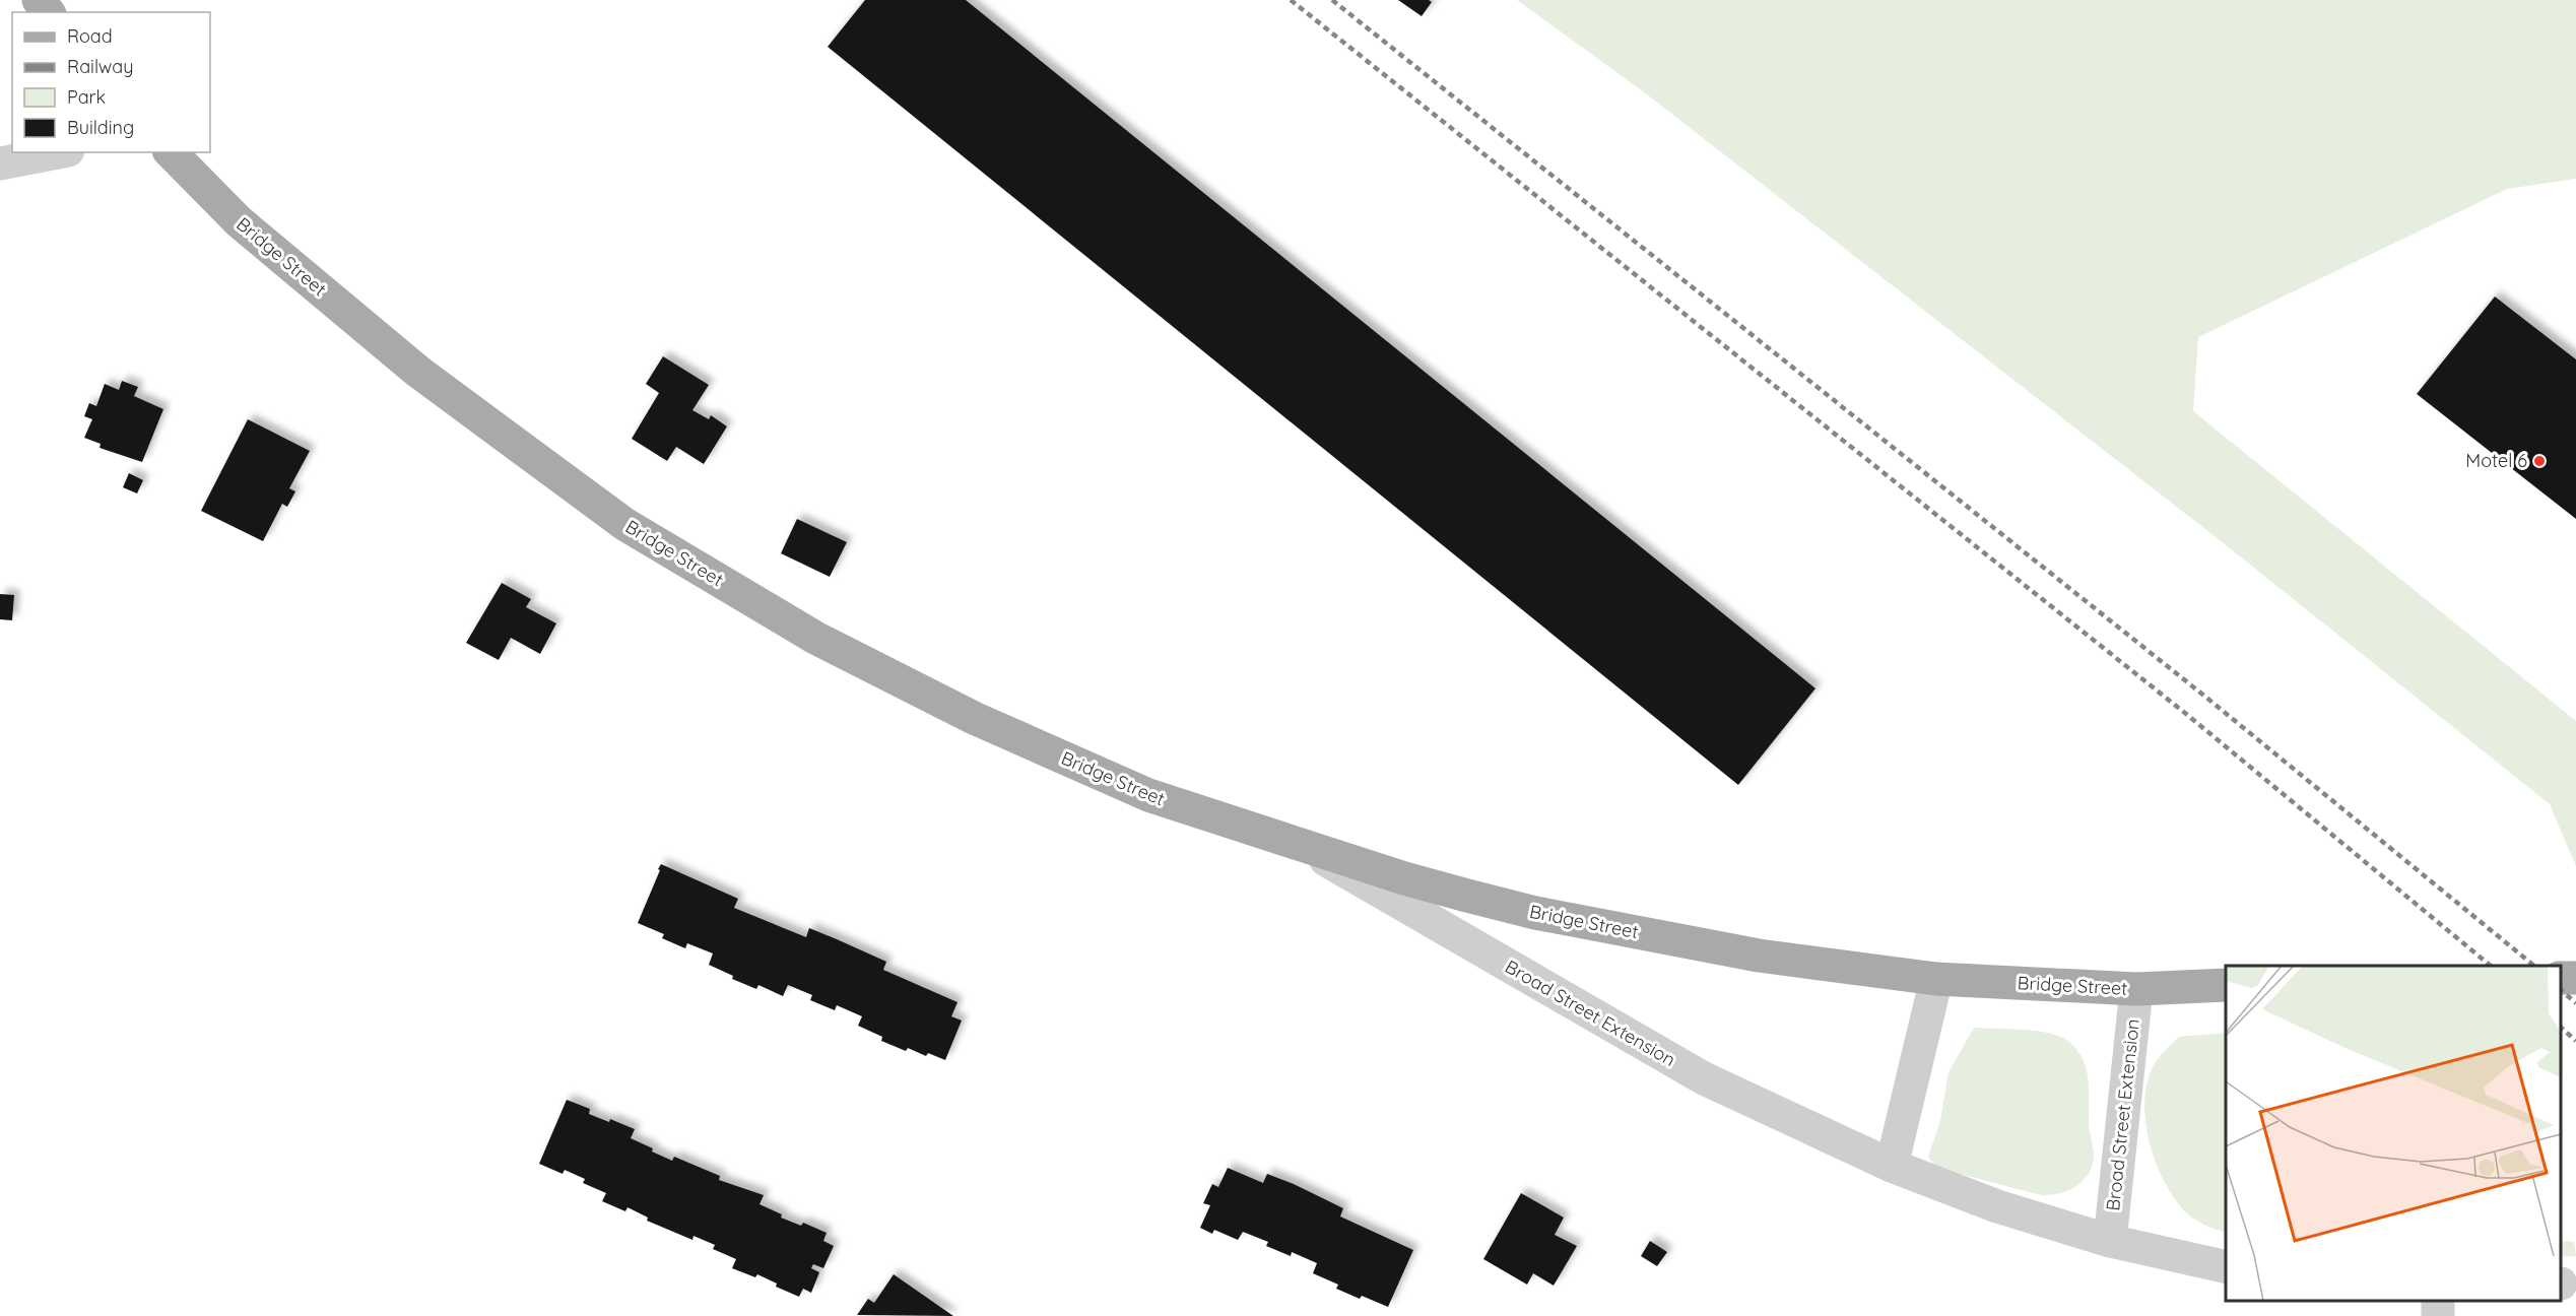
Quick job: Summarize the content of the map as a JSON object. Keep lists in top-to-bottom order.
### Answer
{
  "streets": {
    "main road": ["Bridge Street"],
    "street": ["Broad Street Extension"]
  },
  "crossings": [
    ["Bridge Street", "Broad Street Extension"]
  ],
  "places": ["Motel 6"],
  "legend": [
    "Road",
    "Railway",
    "Park",
    "Building"
  ]
}
